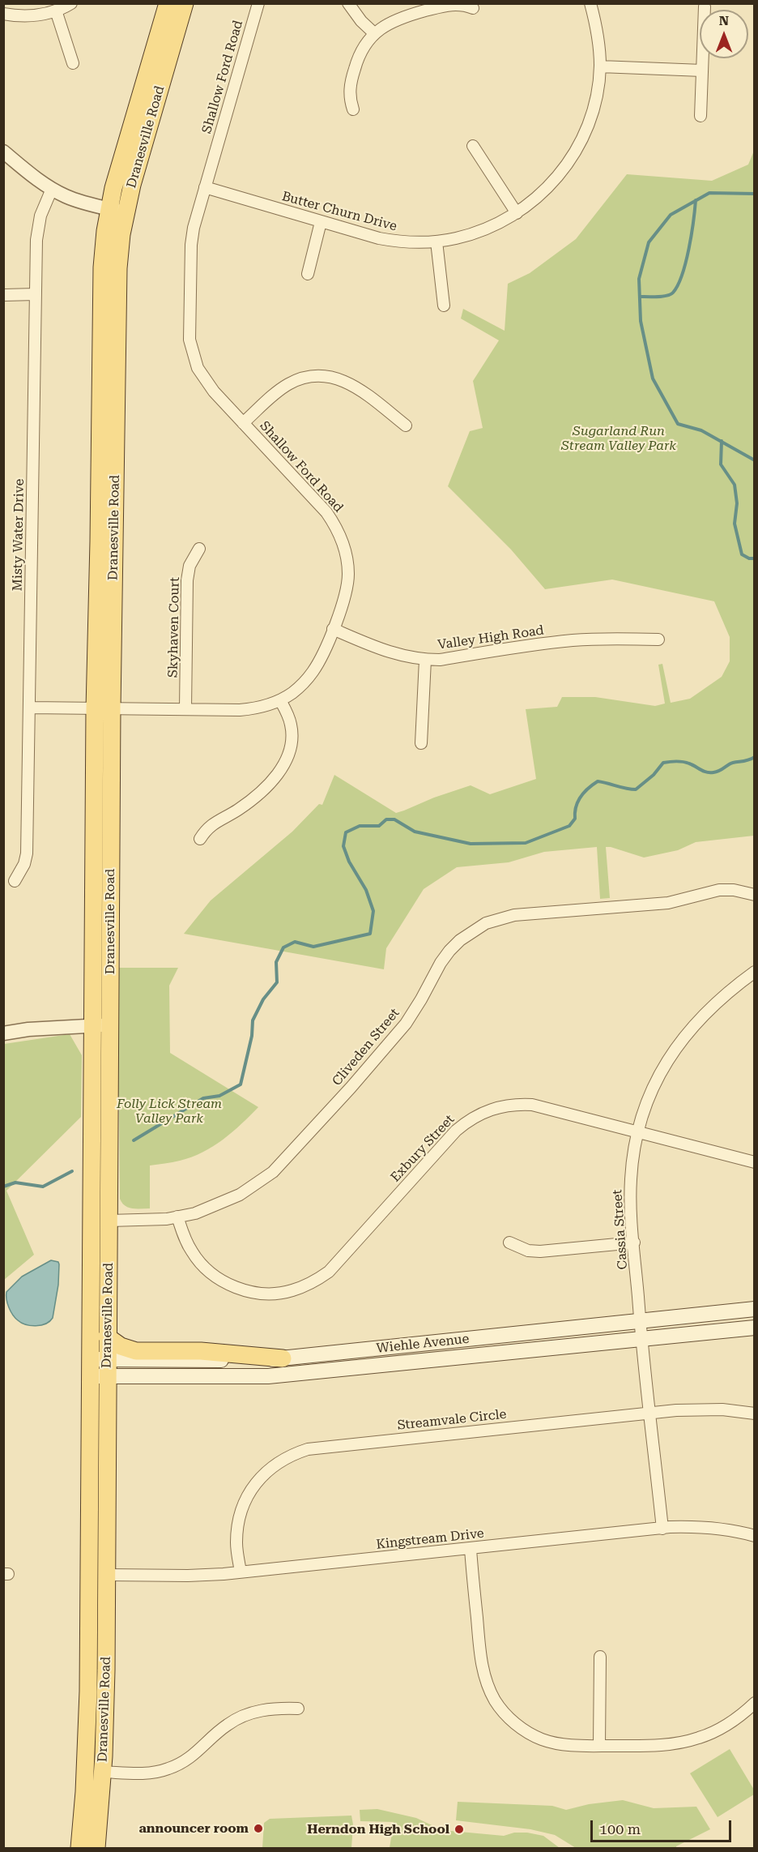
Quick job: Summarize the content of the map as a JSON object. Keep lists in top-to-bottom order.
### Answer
{
  "streets": {
    "main road": ["Dranesville Road", "Wiehle Avenue"],
    "street": [
      "Shallow Ford Road",
      "Butter Churn Drive",
      "Misty Water Drive",
      "Skyhaven Court",
      "Valley High Road",
      "Cliveden Street",
      "Exbury Street",
      "Cassia Street",
      "Streamvale Circle",
      "Kingstream Drive"
    ]
  },
  "crossings": [
    ["Shallow Ford Road", "Dranesville Road"],
    ["Shallow Ford Road", "Butter Churn Drive"],
    ["Shallow Ford Road", "Misty Water Drive"],
    ["Shallow Ford Road", "Skyhaven Court"],
    ["Shallow Ford Road", "Valley High Road"],
    ["Dranesville Road", "Cliveden Street"],
    ["Dranesville Road", "Wiehle Avenue"],
    ["Dranesville Road", "Kingstream Drive"],
    ["Cliveden Street", "Exbury Street"],
    ["Exbury Street", "Cassia Street"],
    ["Cassia Street", "Wiehle Avenue"],
    ["Cassia Street", "Streamvale Circle"],
    ["Cassia Street", "Kingstream Drive"],
    ["Streamvale Circle", "Kingstream Drive"]
  ],
  "parks": ["Sugarland Run Stream Valley Park", "Folly Lick Stream Valley Park"],
  "places": ["announcer room", "Herndon High School"],
  "scale_bar": "100 m",
  "north": "top"
}
